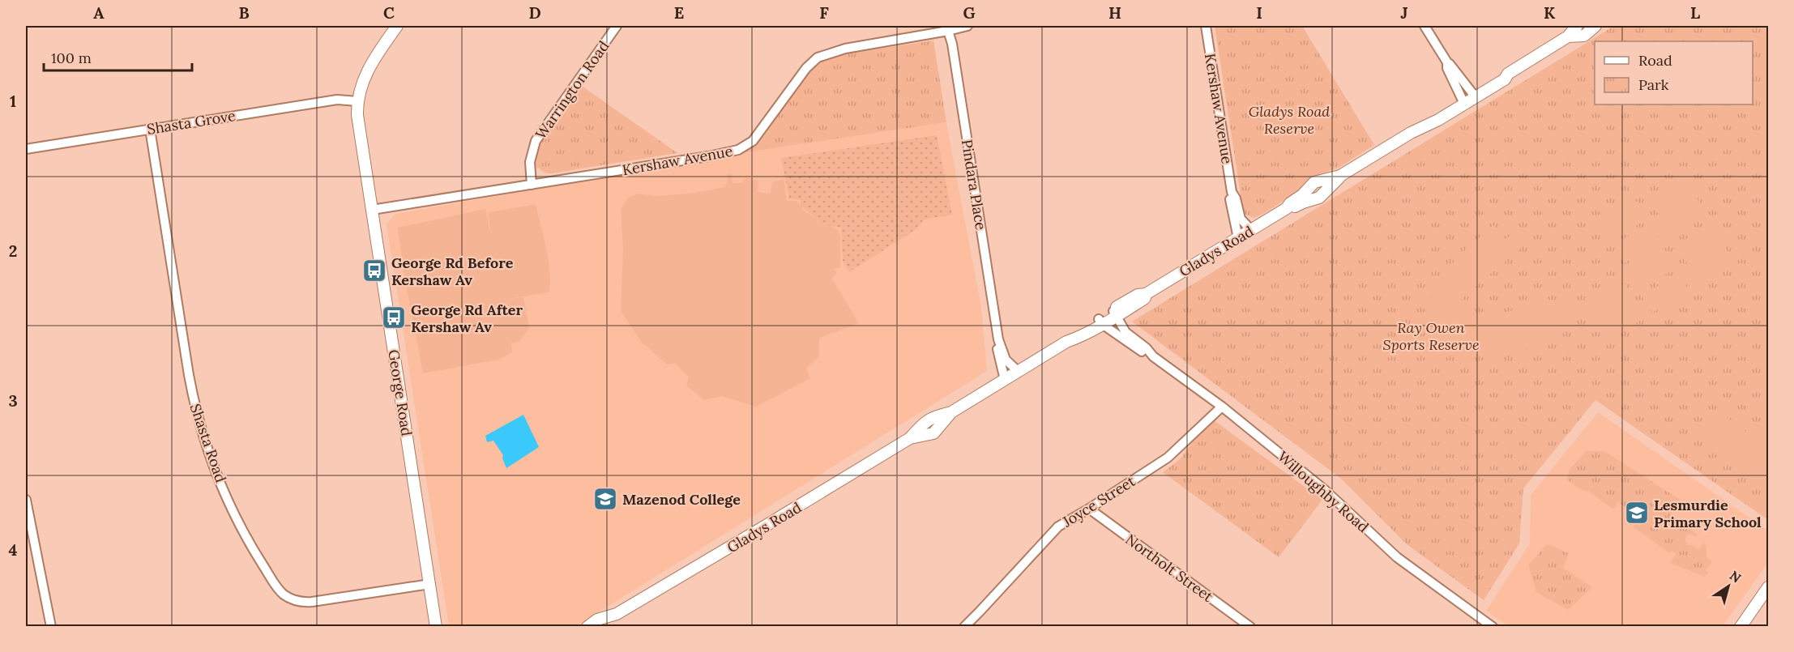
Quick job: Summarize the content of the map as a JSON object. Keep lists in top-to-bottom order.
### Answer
{
  "streets": {
    "street": [
      "Warrington Road",
      "Kershaw Avenue",
      "Shasta Grove",
      "Pindara Place",
      "Gladys Road",
      "George Road",
      "Shasta Road",
      "Willoughby Road",
      "Joyce Street",
      "Northolt Street"
    ]
  },
  "crossings": [
    ["Warrington Road", "Kershaw Avenue"],
    ["Kershaw Avenue", "Pindara Place"],
    ["Kershaw Avenue", "Gladys Road"],
    ["Kershaw Avenue", "George Road"],
    ["Shasta Grove", "George Road"],
    ["Shasta Grove", "Shasta Road"],
    ["Pindara Place", "Gladys Road"],
    ["Gladys Road", "Willoughby Road"],
    ["George Road", "Shasta Road"],
    ["Willoughby Road", "Joyce Street"],
    ["Joyce Street", "Northolt Street"]
  ],
  "parks": ["Gladys Road Reserve", "Ray Owen Sports Reserve"],
  "places": {
    "bus stop": ["George Rd Before Kershaw Av", "George Rd After Kershaw Av"],
    "school or university": ["Mazenod College", "Lesmurdie Primary School"]
  },
  "legend": ["Road", "Park"],
  "scale_bar": "100 m",
  "north": "top right",
  "grid": {
    "columns": [
      "A",
      "B",
      "C",
      "D",
      "E",
      "F",
      "G",
      "H",
      "I",
      "J",
      "K",
      "L"
    ],
    "rows": [
      "1",
      "2",
      "3",
      "4"
    ]
  }
}
